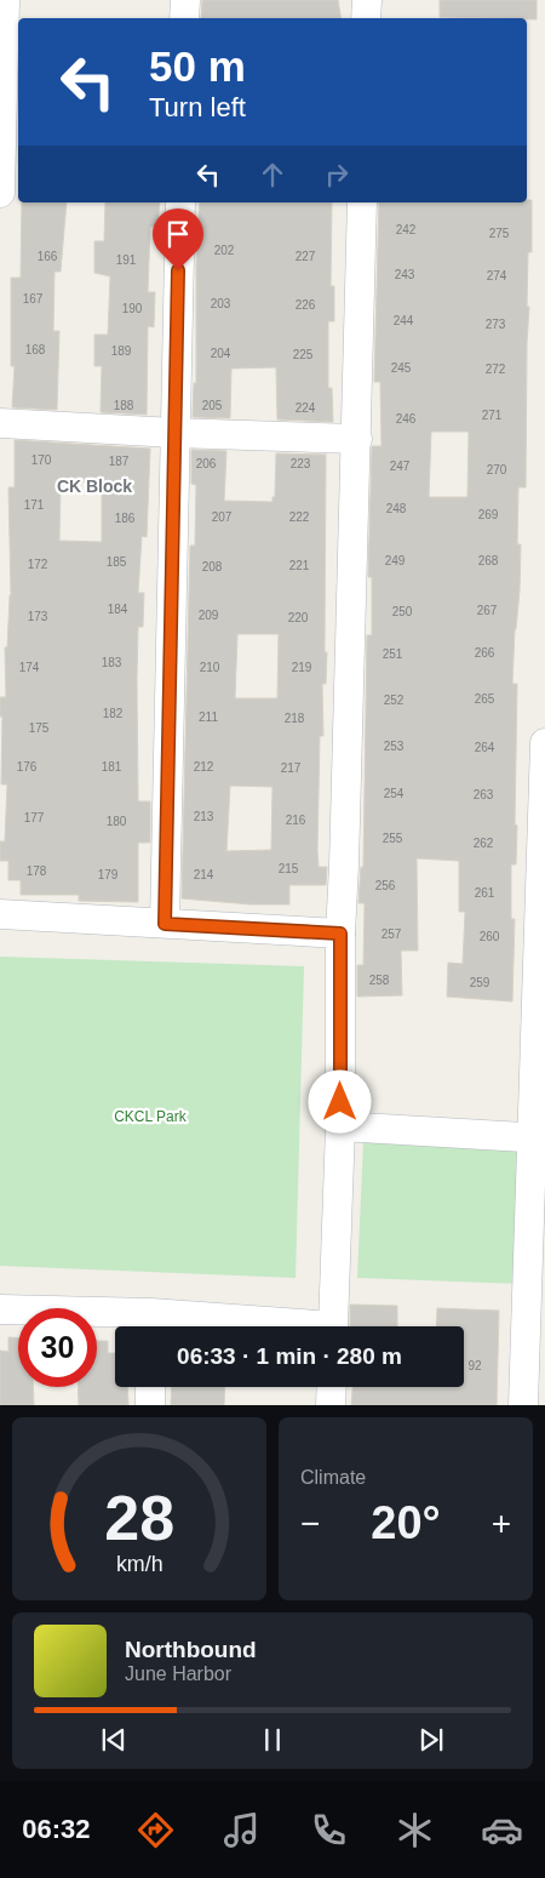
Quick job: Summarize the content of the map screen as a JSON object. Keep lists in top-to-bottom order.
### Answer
{
  "districts": ["CK Block"],
  "parks": ["CKCL Park"],
  "house_numbers": [
    "242",
    "275",
    "202",
    "166",
    "227",
    "191",
    "243",
    "274",
    "167",
    "203",
    "226",
    "190",
    "244",
    "273",
    "168",
    "189",
    "204",
    "225",
    "245",
    "272",
    "188",
    "205",
    "224",
    "271",
    "246",
    "170",
    "187",
    "206",
    "223",
    "247",
    "270",
    "171",
    "248",
    "269",
    "207",
    "222",
    "186",
    "249",
    "268",
    "185",
    "172",
    "221",
    "208",
    "184",
    "267",
    "250",
    "209",
    "173",
    "220",
    "266",
    "251",
    "183",
    "174",
    "210",
    "219",
    "265",
    "252",
    "182",
    "211",
    "218",
    "175",
    "253",
    "264",
    "176",
    "181",
    "212",
    "217",
    "254",
    "263",
    "213",
    "177",
    "216",
    "180",
    "255",
    "262",
    "215",
    "178",
    "179",
    "214",
    "256",
    "261",
    "257",
    "260",
    "258",
    "259",
    "92"
  ],
  "page": {
    "turn": ["50 m", "Turn left"],
    "limit": "30",
    "trip": "06:33 · 1 min · 280 m",
    "tile": "Climate",
    "heat": ["−", "20°", "+"],
    "song": ["Northbound", "June Harbor"],
    "tabs": "06:32",
    "gauge": ["28", "km/h"]
  }
}
